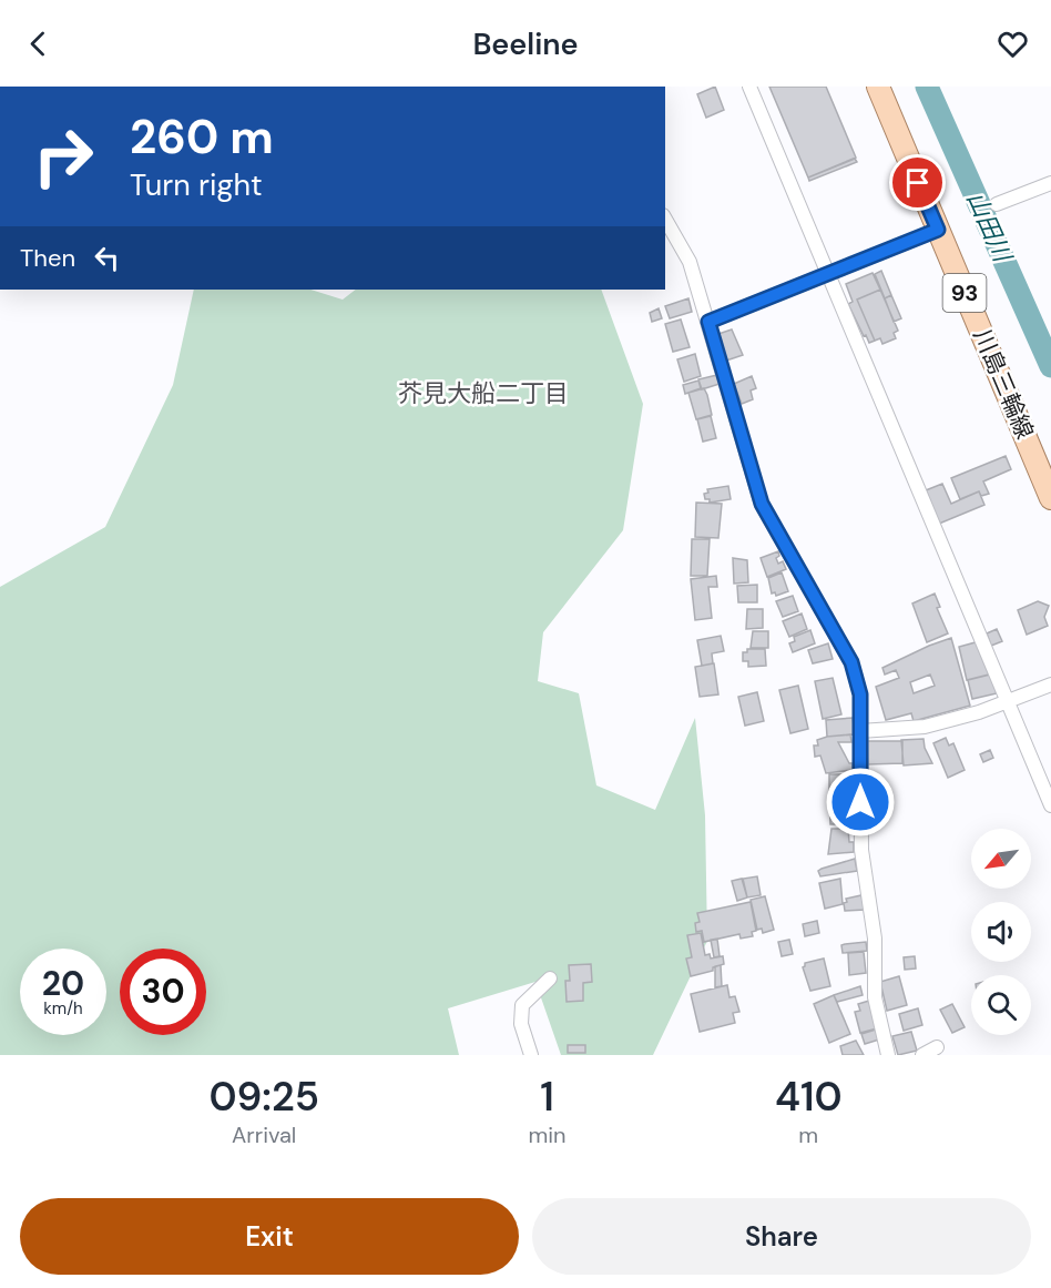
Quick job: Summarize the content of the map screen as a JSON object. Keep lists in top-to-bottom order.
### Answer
{
  "streets": {
    "main road": ["93", "川島三輪線"]
  },
  "districts": ["芥見大船二丁目"],
  "water": ["山田川"],
  "north": "bottom left",
  "page": {
    "header": "Beeline",
    "turn": ["260 m", "Turn right"],
    "then": "Then",
    "speed": "20 km/h",
    "limit": "30",
    "eta": [
      "09:25",
      "Arrival",
      "1",
      "min",
      "410",
      "m"
    ],
    "buttons": ["Exit", "Share"]
  }
}
